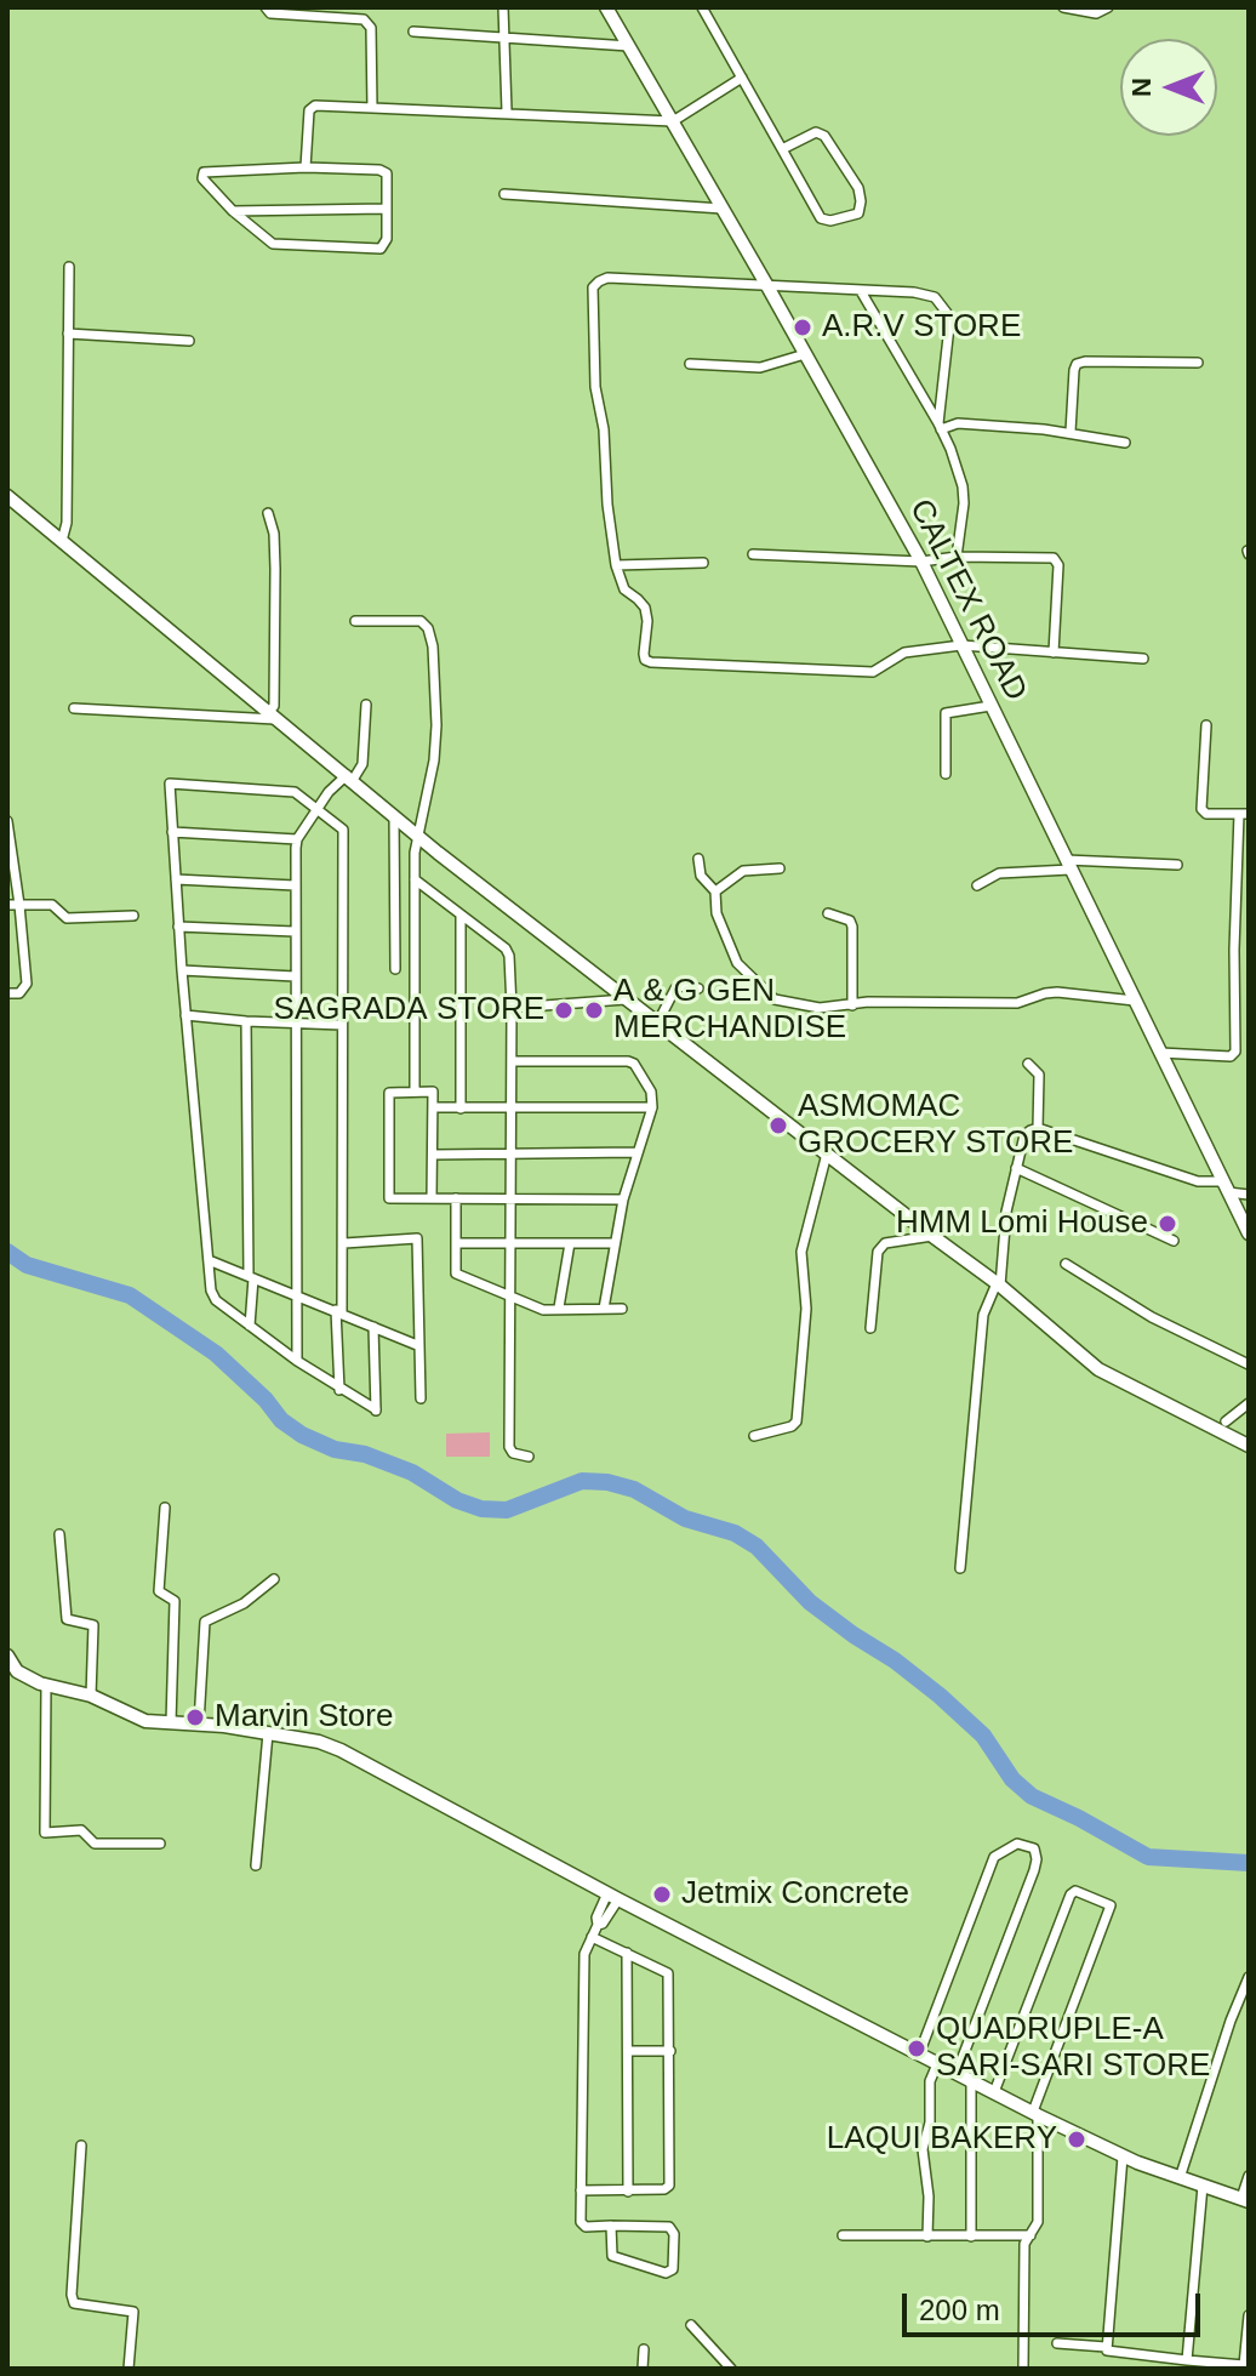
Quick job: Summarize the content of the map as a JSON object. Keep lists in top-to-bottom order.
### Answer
{
  "streets": {
    "street": ["CALTEX ROAD"]
  },
  "places": [
    "A.R.V STORE",
    "SAGRADA STORE",
    "A & G GEN MERCHANDISE",
    "ASMOMAC GROCERY STORE",
    "HMM Lomi House",
    "Marvin Store",
    "Jetmix Concrete",
    "QUADRUPLE-A SARI-SARI STORE",
    "LAQUI BAKERY"
  ],
  "scale_bar": "200 m",
  "north": "left"
}
